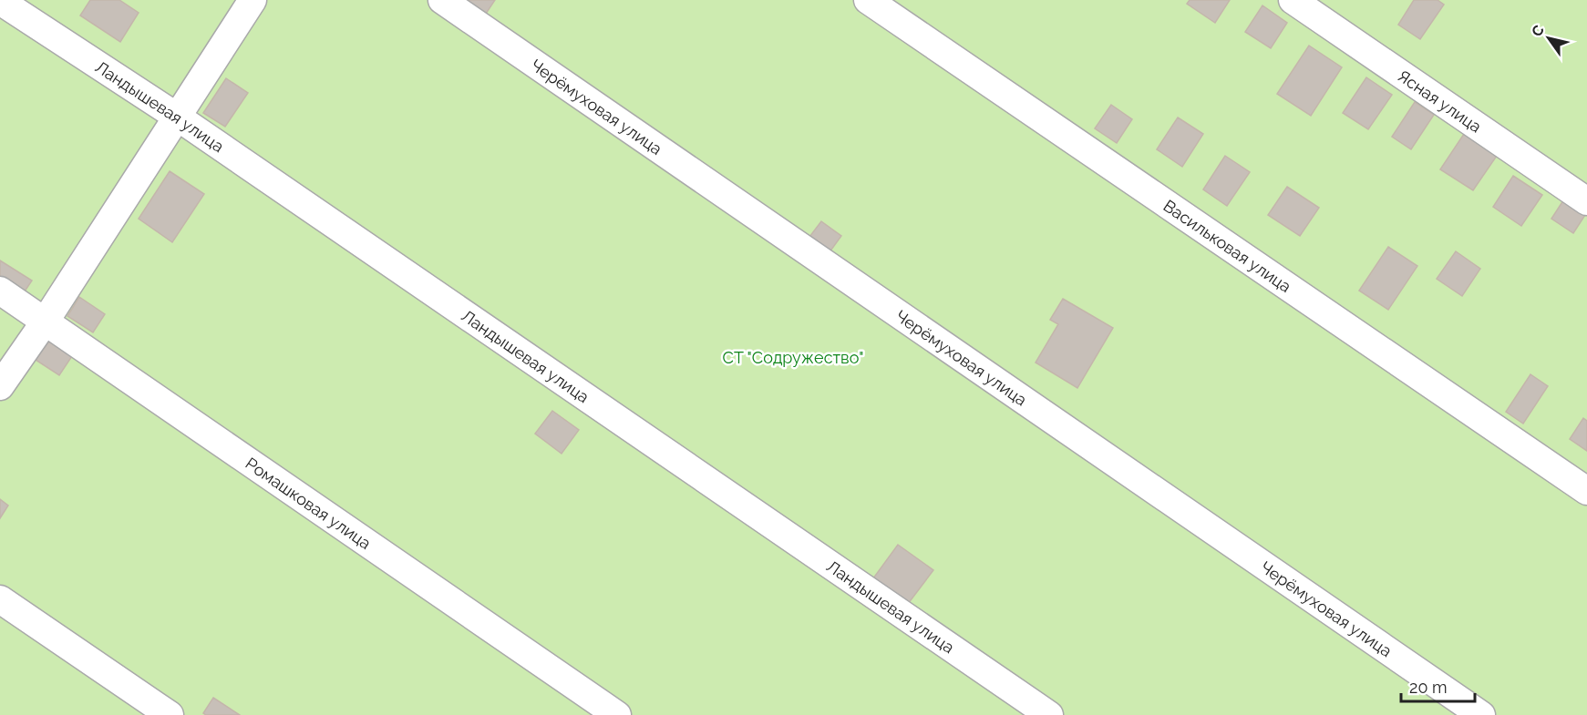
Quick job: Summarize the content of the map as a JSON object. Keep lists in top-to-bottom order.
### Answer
{
  "streets": {
    "street": [
      "Ясная улица",
      "Ландышевая улица",
      "Черёмуховая улица",
      "Васильковая улица",
      "Ромашковая улица"
    ]
  },
  "parks": ["СТ \"Содружество\""],
  "scale_bar": "20 m",
  "north": "top left"
}
